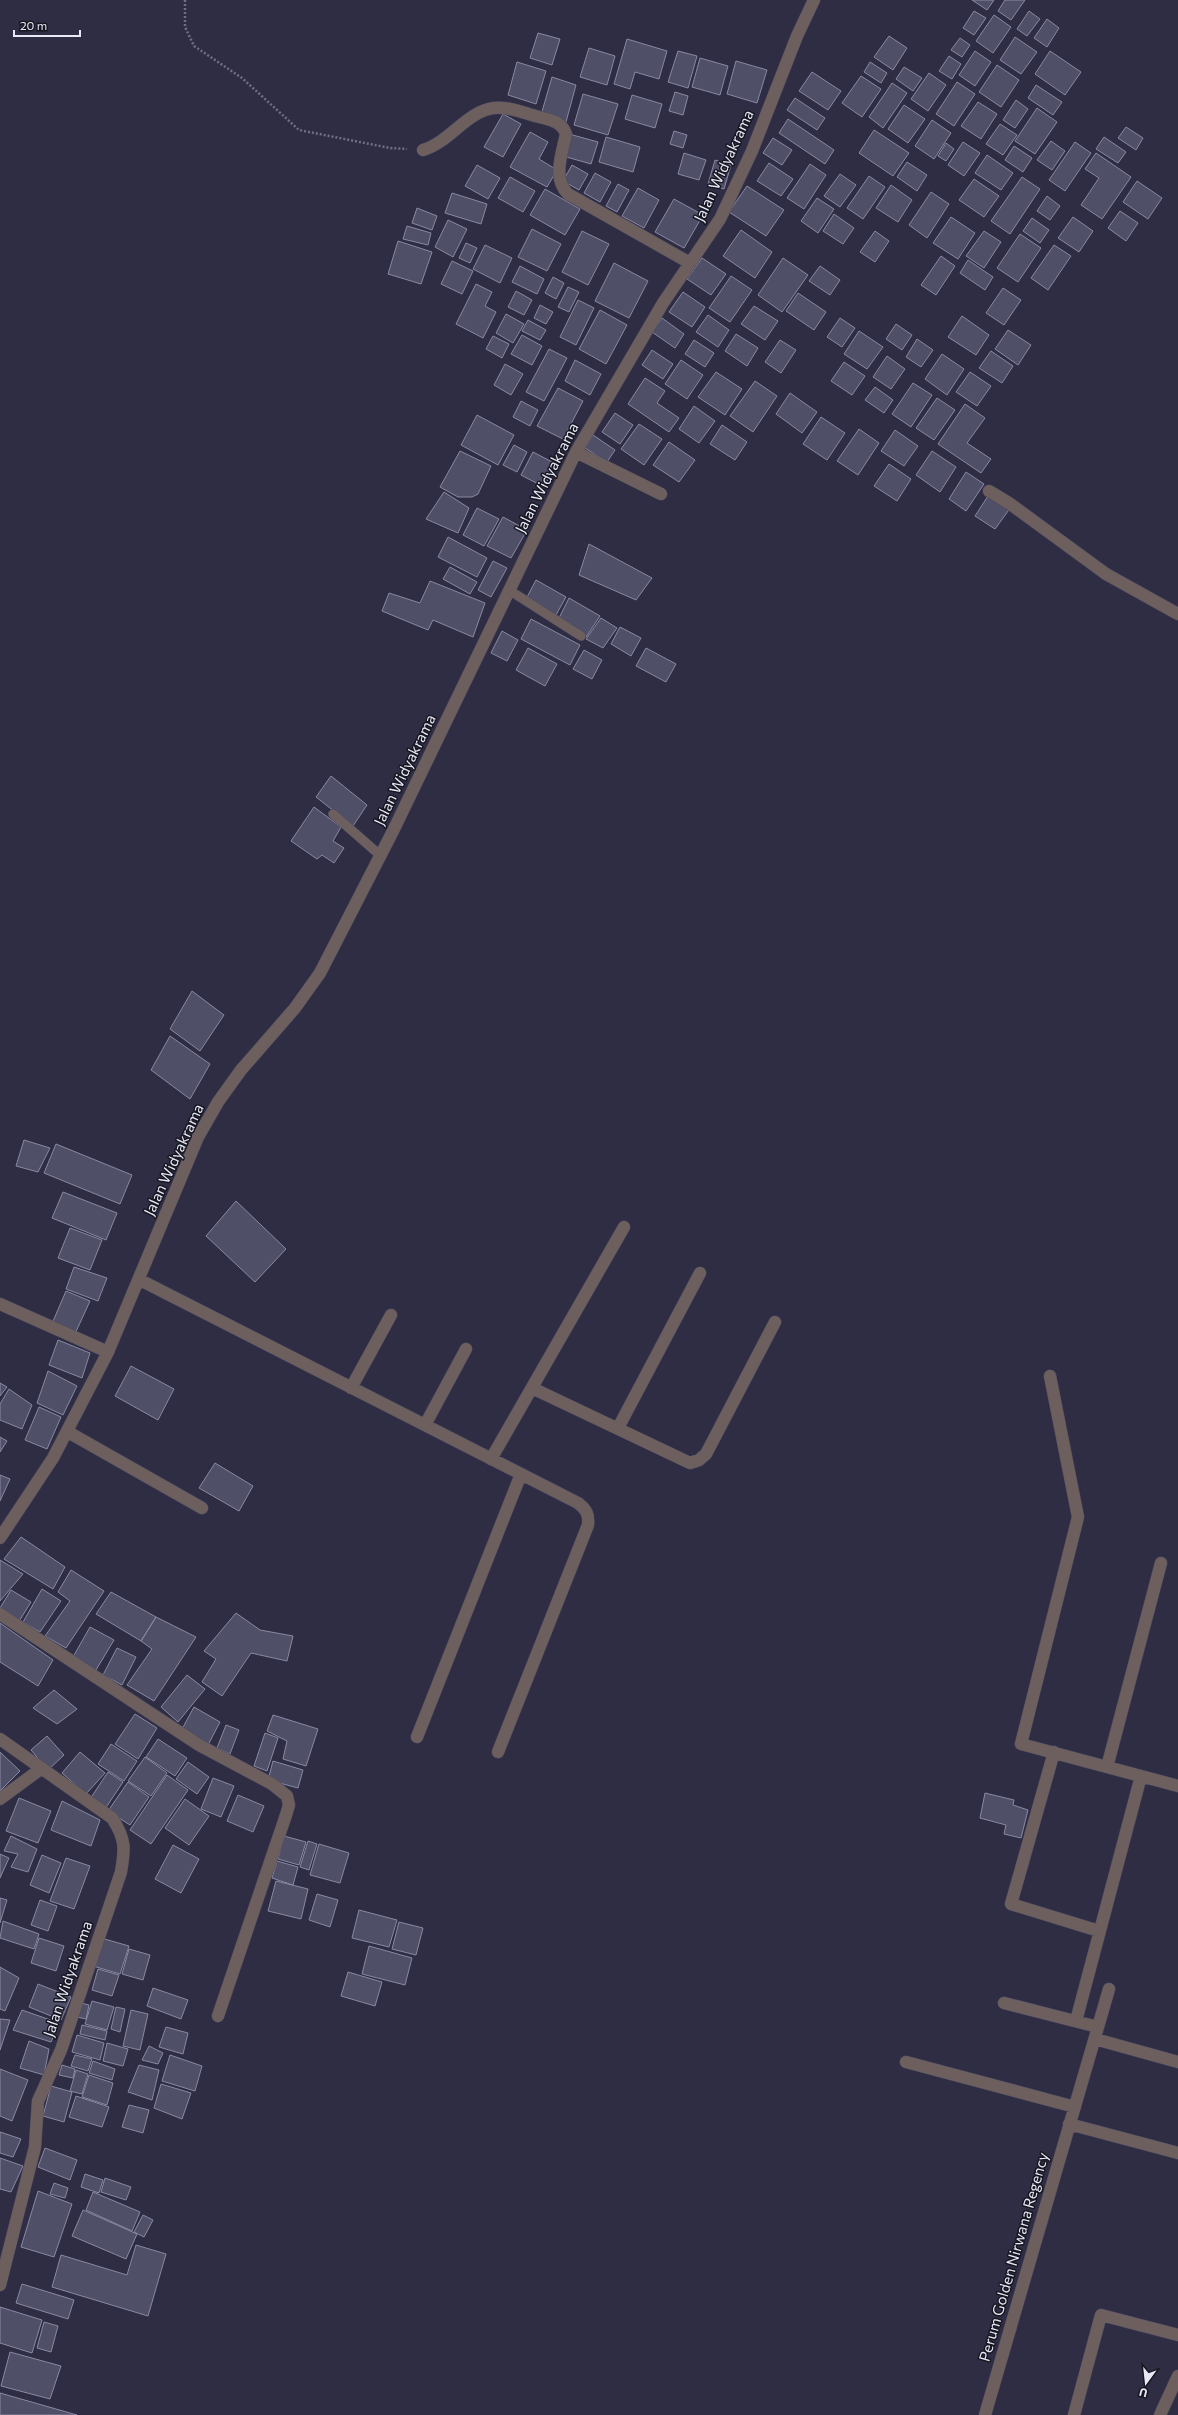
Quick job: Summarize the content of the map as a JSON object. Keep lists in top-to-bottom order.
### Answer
{
  "streets": {
    "street": ["Jalan Widyakrama", "Perum Golden Nirwana Regency"]
  },
  "scale_bar": "20 m",
  "north": "bottom"
}
